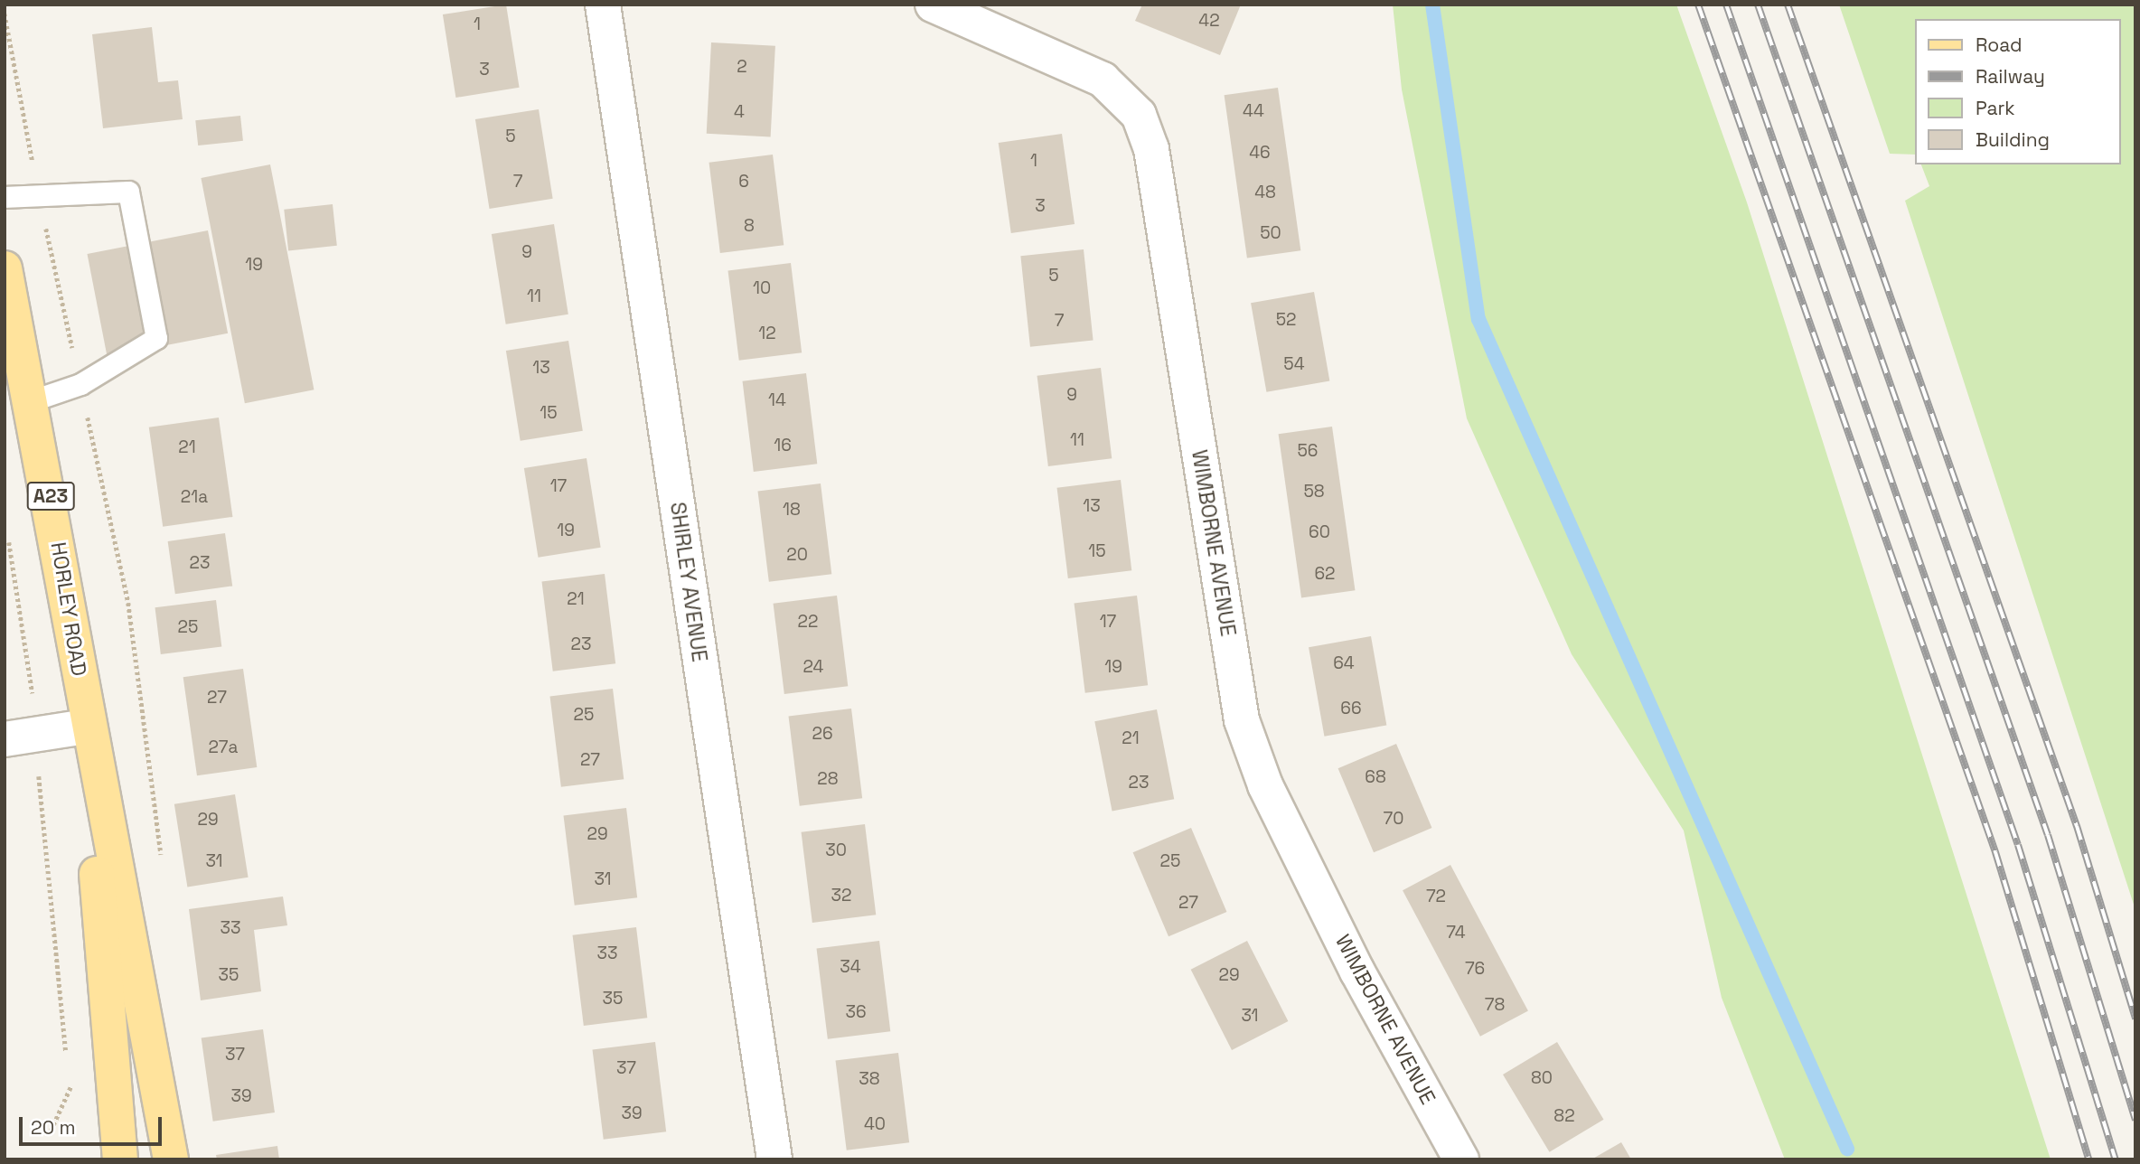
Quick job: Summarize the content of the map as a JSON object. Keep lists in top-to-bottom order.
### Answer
{
  "streets": {
    "main road": ["A23", "HORLEY ROAD"],
    "street": ["WIMBORNE AVENUE", "SHIRLEY AVENUE"]
  },
  "house_numbers": [
    "42",
    "1",
    "2",
    "3",
    "44",
    "4",
    "5",
    "46",
    "1",
    "7",
    "6",
    "48",
    "3",
    "8",
    "50",
    "9",
    "19",
    "5",
    "10",
    "11",
    "52",
    "7",
    "12",
    "54",
    "13",
    "9",
    "14",
    "15",
    "11",
    "16",
    "21",
    "56",
    "17",
    "58",
    "21a",
    "13",
    "18",
    "19",
    "60",
    "15",
    "20",
    "23",
    "62",
    "21",
    "22",
    "17",
    "25",
    "23",
    "64",
    "24",
    "19",
    "27",
    "66",
    "25",
    "26",
    "21",
    "27a",
    "27",
    "68",
    "28",
    "23",
    "70",
    "29",
    "29",
    "30",
    "31",
    "25",
    "31",
    "32",
    "72",
    "27",
    "33",
    "74",
    "33",
    "34",
    "76",
    "35",
    "29",
    "35",
    "78",
    "36",
    "31",
    "37",
    "37",
    "80",
    "38",
    "39",
    "39",
    "82",
    "40"
  ],
  "legend": [
    "Road",
    "Railway",
    "Park",
    "Building"
  ],
  "scale_bar": "20 m"
}
